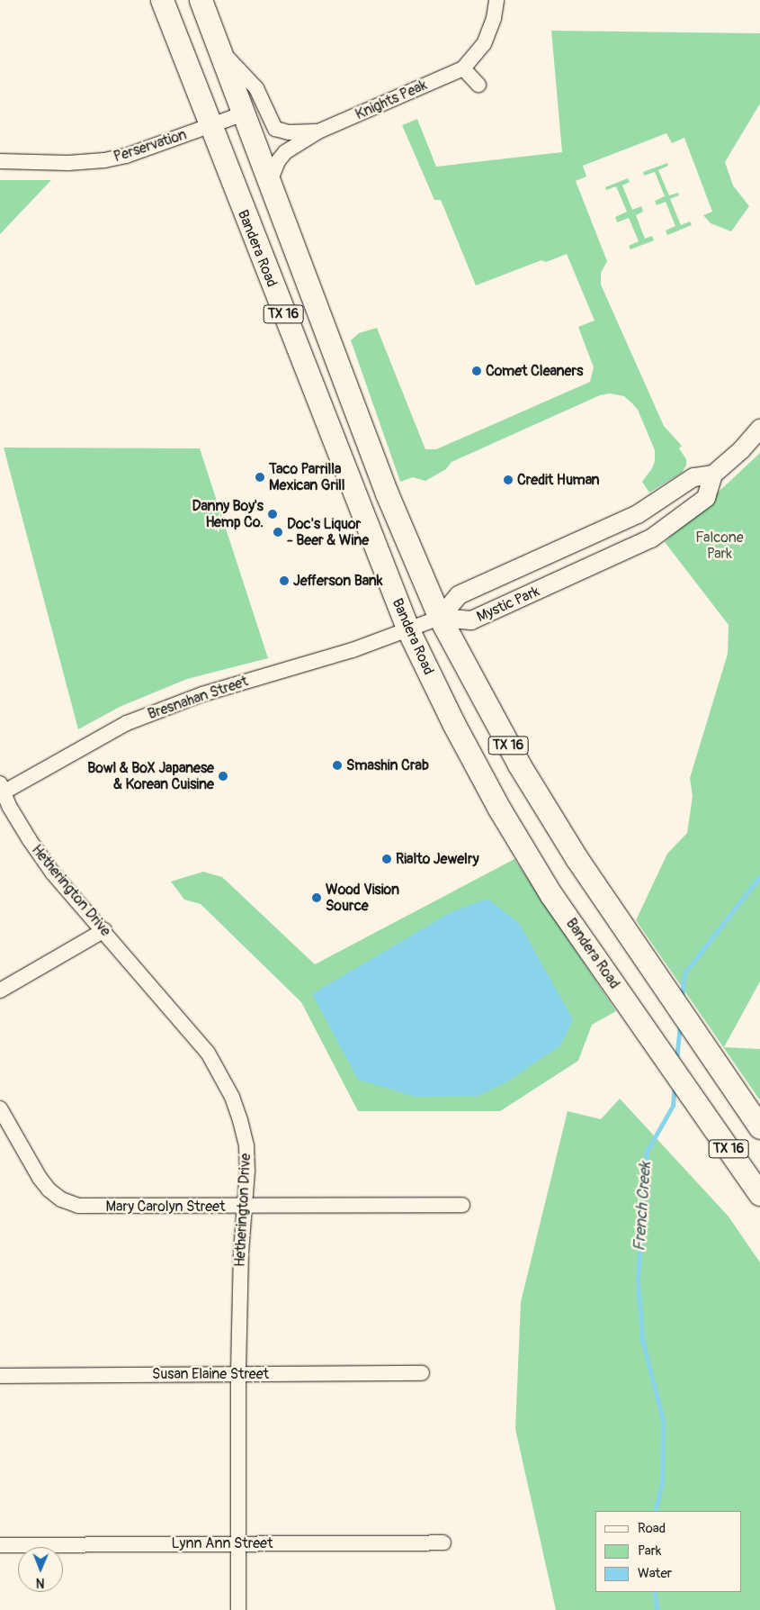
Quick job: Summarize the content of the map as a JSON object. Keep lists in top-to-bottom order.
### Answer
{
  "streets": {
    "main road": ["Bandera Road", "TX 16"],
    "street": [
      "Knights Peak",
      "Perservation",
      "Mystic Park",
      "Bresnahan Street",
      "Hetherington Drive",
      "Mary Carolyn Street",
      "Susan Elaine Street",
      "Lynn Ann Street"
    ]
  },
  "crossings": [
    ["Knights Peak", "TX 16"],
    ["Perservation", "Bandera Road"],
    ["Perservation", "TX 16"],
    ["Bandera Road", "Bresnahan Street"],
    ["TX 16", "Mystic Park"],
    ["TX 16", "Bresnahan Street"],
    ["Mystic Park", "Bresnahan Street"],
    ["Bresnahan Street", "Hetherington Drive"],
    ["Hetherington Drive", "Mary Carolyn Street"],
    ["Hetherington Drive", "Susan Elaine Street"],
    ["Hetherington Drive", "Lynn Ann Street"]
  ],
  "water": ["French Creek"],
  "parks": ["Falcone Park"],
  "places": [
    "Comet Cleaners",
    "Taco Parrilla Mexican Grill",
    "Credit Human",
    "Danny Boy's Hemp Co.",
    "Doc's Liquor - Beer & Wine",
    "Jefferson Bank",
    "Smashin Crab",
    "Bowl & BoX Japanese & Korean Cuisine",
    "Rialto Jewelry",
    "Wood Vision Source"
  ],
  "legend": ["Road", "Park", "Water"],
  "north": "bottom"
}
